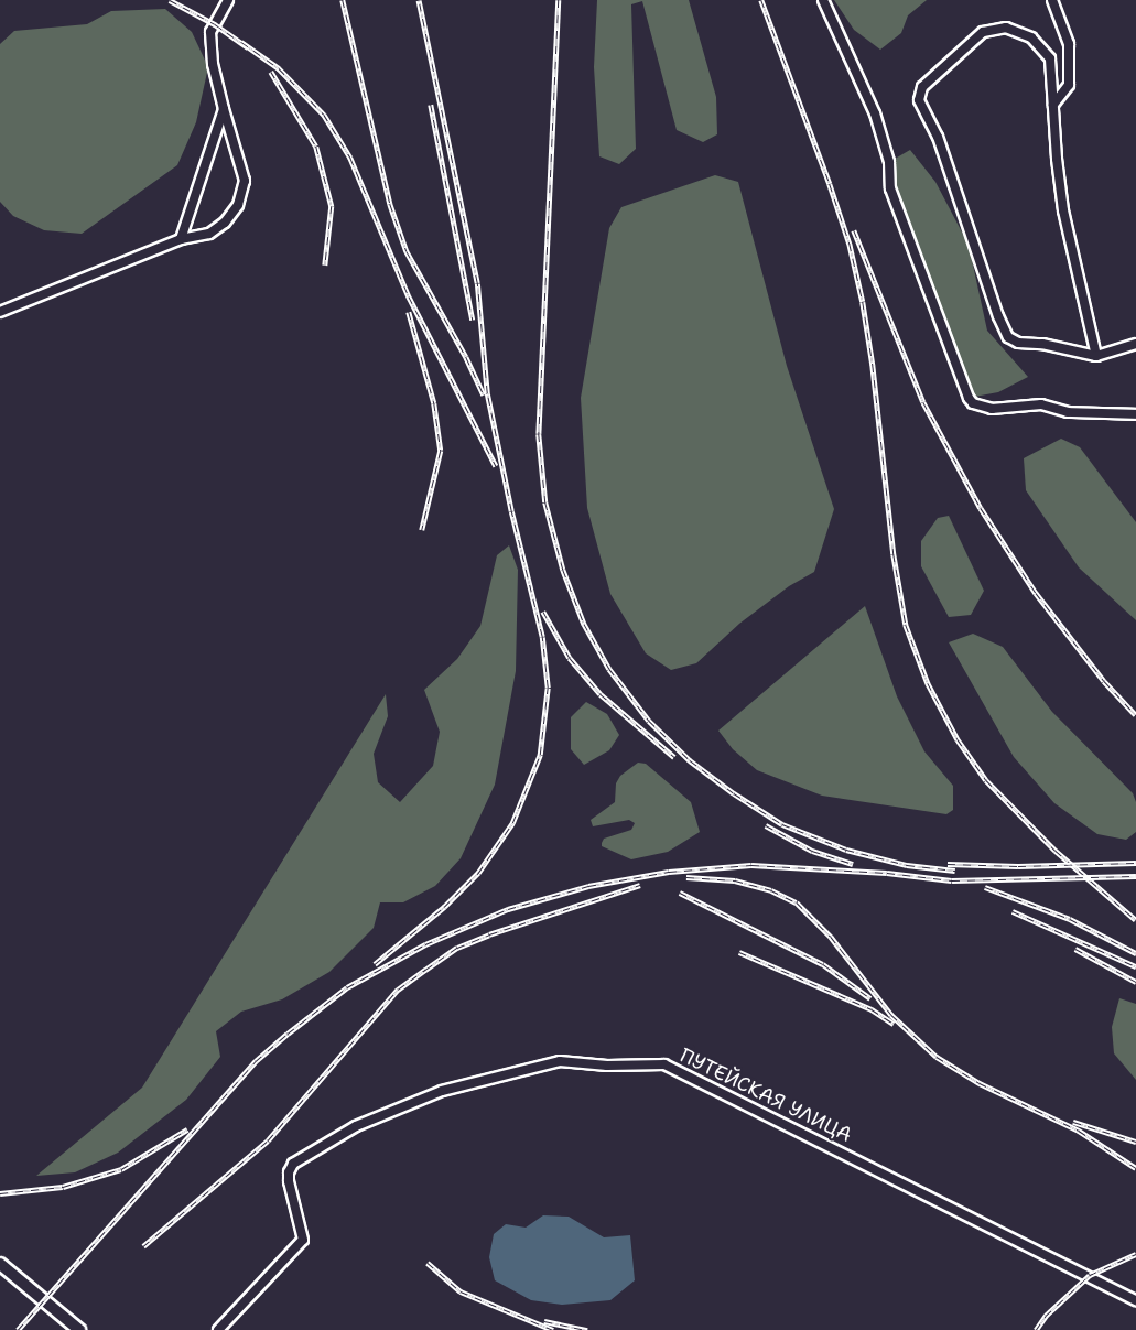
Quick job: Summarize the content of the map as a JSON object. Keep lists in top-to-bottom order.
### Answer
{
  "streets": {
    "street": ["ПУТЕЙСКАЯ УЛИЦА"]
  }
}
